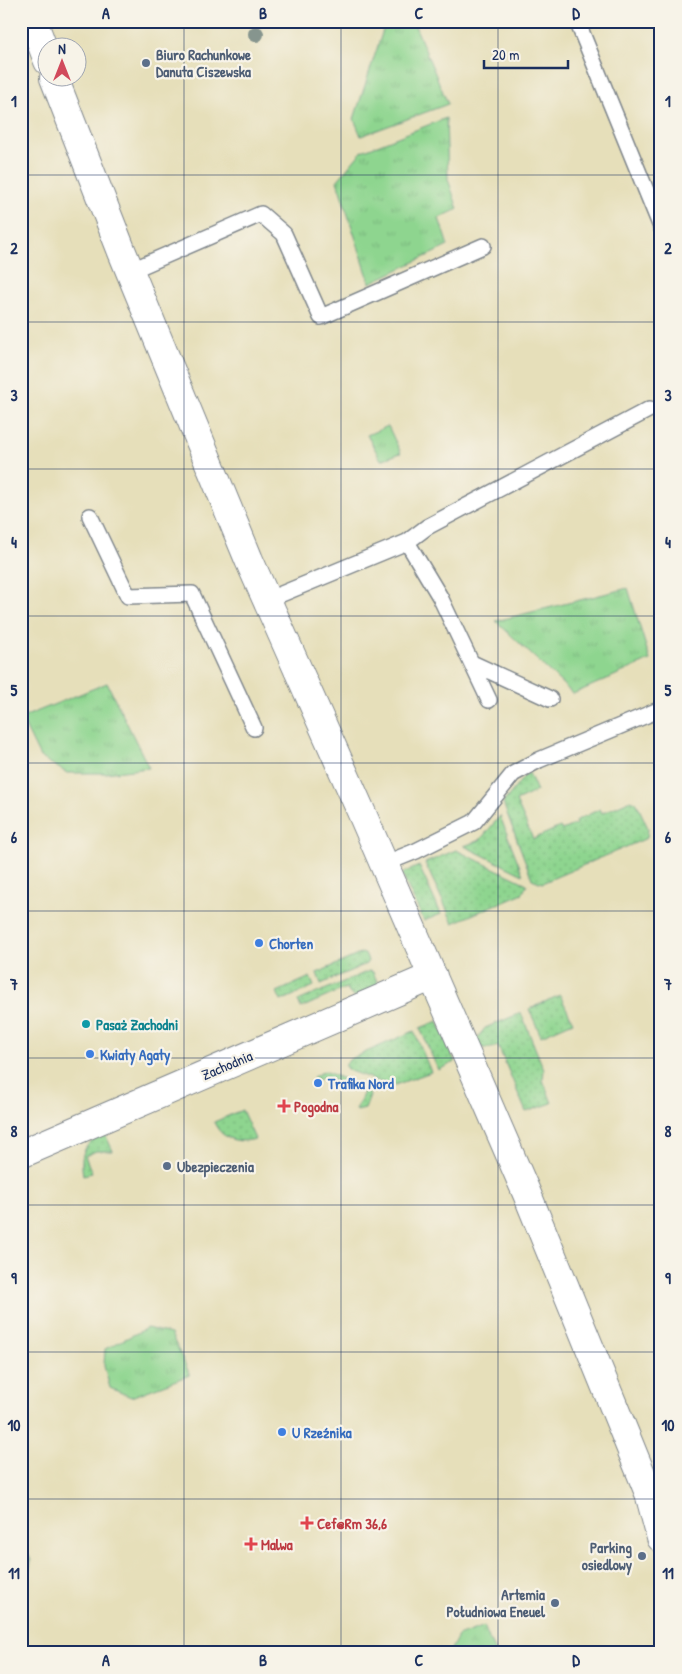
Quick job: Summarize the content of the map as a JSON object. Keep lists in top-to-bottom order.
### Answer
{
  "streets": {
    "street": ["Zachodnia"]
  },
  "places": {
    "other": [
      "Biuro Rachunkowe Danuta Ciszewska",
      "Chorten",
      "Pasaż Zachodni",
      "Kwiaty Agaty",
      "Trafika Nord",
      "Ubezpieczenia",
      "U Rzeźnika",
      "Parking osiedlowy",
      "Artemia Południowa Eneuel"
    ],
    "health": ["Pogodna", "Cef@Rm 36,6", "Malwa"]
  },
  "scale_bar": "20 m",
  "north": "top",
  "grid": {
    "columns": [
      "A",
      "B",
      "C",
      "D"
    ],
    "rows": [
      "1",
      "2",
      "3",
      "4",
      "5",
      "6",
      "7",
      "8",
      "9",
      "10",
      "11"
    ]
  }
}
